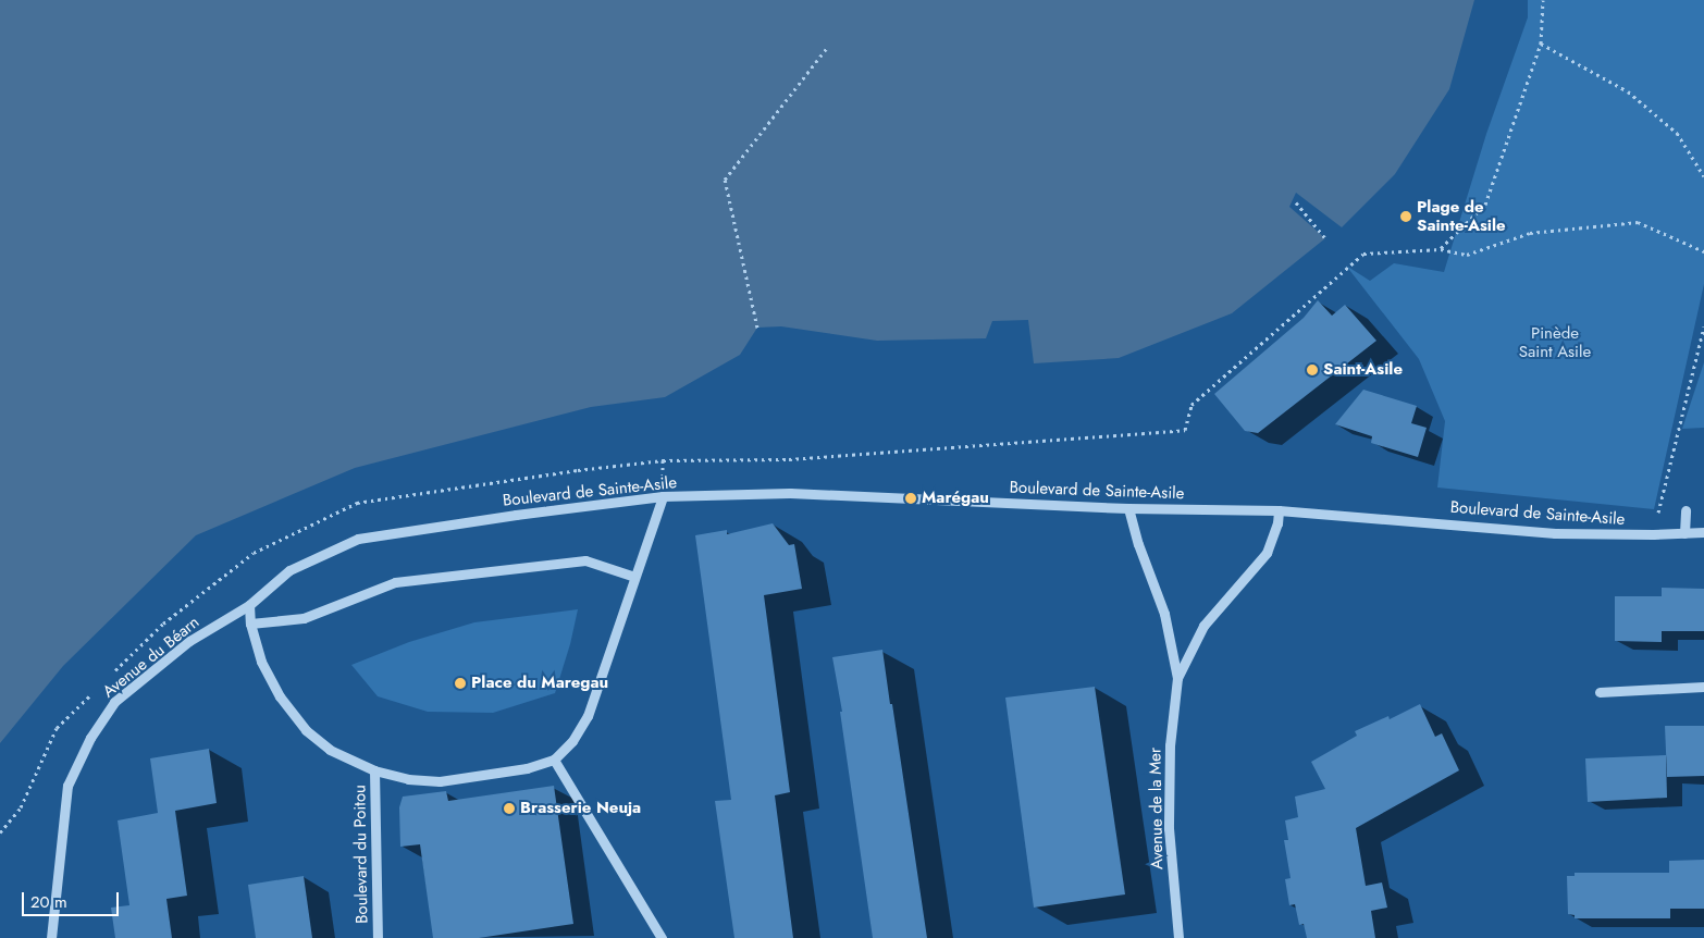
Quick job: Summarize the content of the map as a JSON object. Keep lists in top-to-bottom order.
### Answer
{
  "streets": {
    "street": [
      "Boulevard de Sainte-Asile",
      "Avenue du Béarn",
      "Avenue de la Mer",
      "Boulevard du Poitou"
    ]
  },
  "crossings": [
    ["Boulevard de Sainte-Asile", "Avenue du Béarn"],
    ["Boulevard de Sainte-Asile", "Avenue de la Mer"]
  ],
  "parks": ["Pinède Saint Asile"],
  "places": [
    "Plage de Sainte-Asile",
    "Saint-Asile",
    "Marégau",
    "Place du Maregau",
    "Brasserie Neuja"
  ],
  "scale_bar": "20 m"
}
